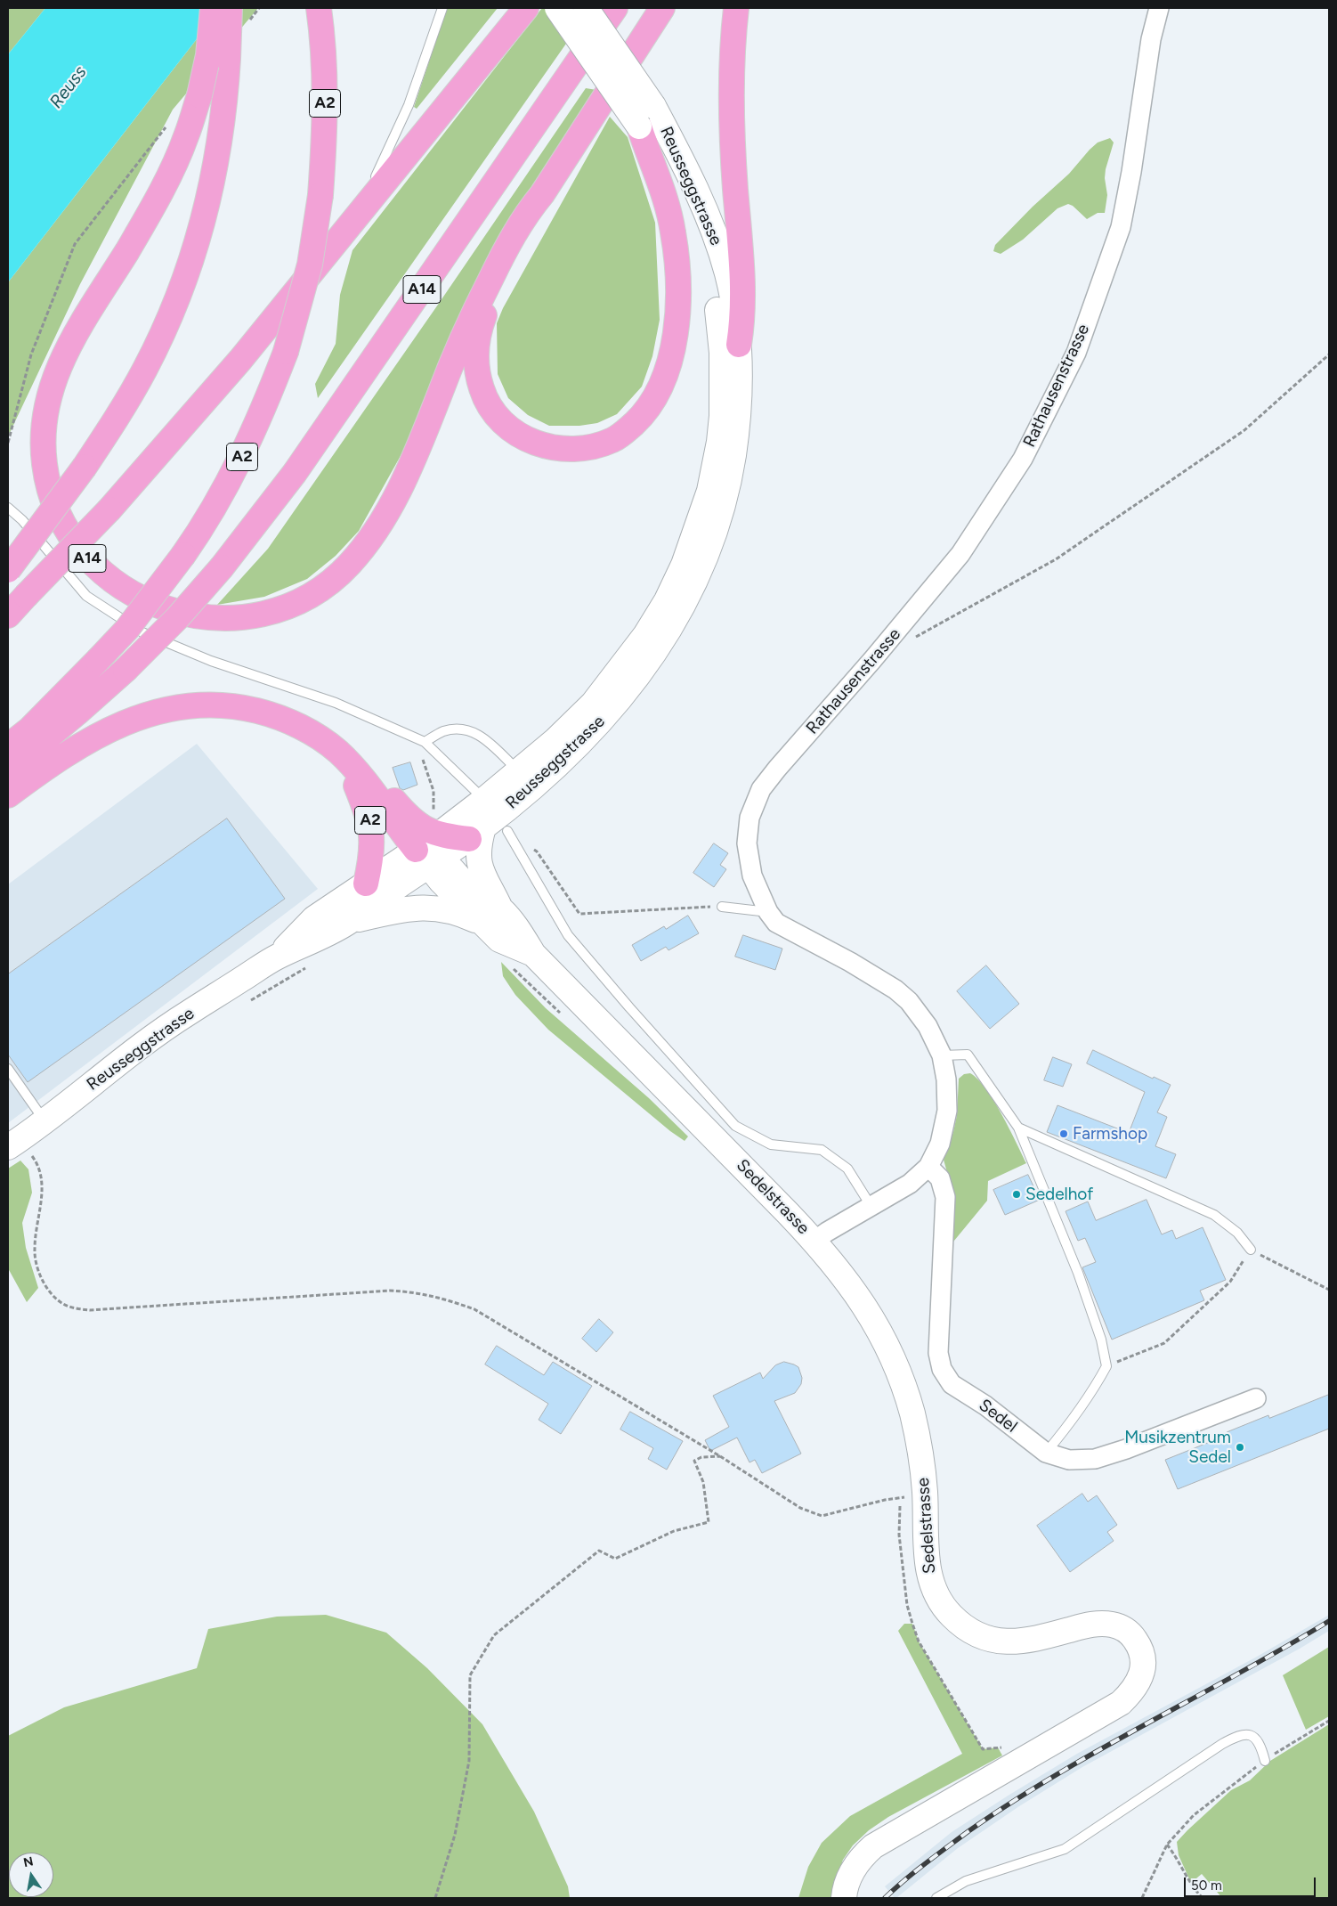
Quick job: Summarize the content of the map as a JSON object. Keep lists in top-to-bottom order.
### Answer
{
  "streets": {
    "highway": ["A2", "A14"],
    "main road": ["Reusseggstrasse", "Sedelstrasse"],
    "street": ["Rathausenstrasse", "Sedel"]
  },
  "crossings": [
    ["A2", "Reusseggstrasse"],
    ["A2", "Sedelstrasse"],
    ["Reusseggstrasse", "Sedelstrasse"],
    ["Rathausenstrasse", "Sedelstrasse"],
    ["Rathausenstrasse", "Sedel"]
  ],
  "water": ["Reuss"],
  "places": ["Farmshop", "Sedelhof", "Musikzentrum Sedel"],
  "scale_bar": "50 m",
  "north": "top"
}
